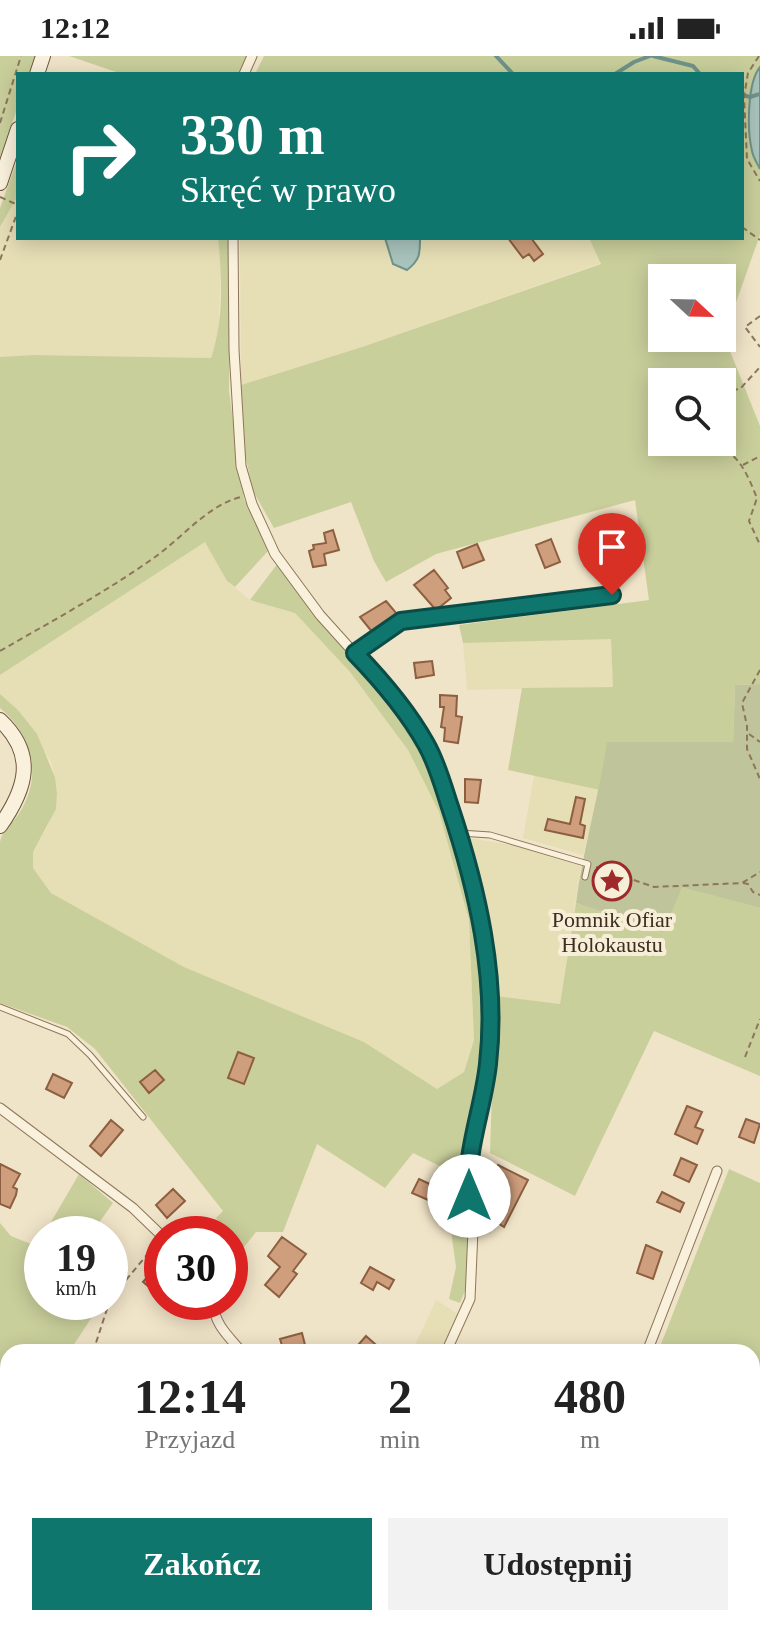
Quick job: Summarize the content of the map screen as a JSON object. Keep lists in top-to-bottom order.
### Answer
{
  "places": {
    "place": ["Pomnik Ofiar Holokaustu"]
  },
  "north": "right",
  "page": {
    "status": "12:12",
    "turn": ["330 m", "Skręć w prawo"],
    "speed": "19 km/h",
    "limit": "30",
    "eta": [
      "12:14",
      "Przyjazd",
      "2",
      "min",
      "480",
      "m"
    ],
    "buttons": ["Zakończ", "Udostępnij"]
  }
}
